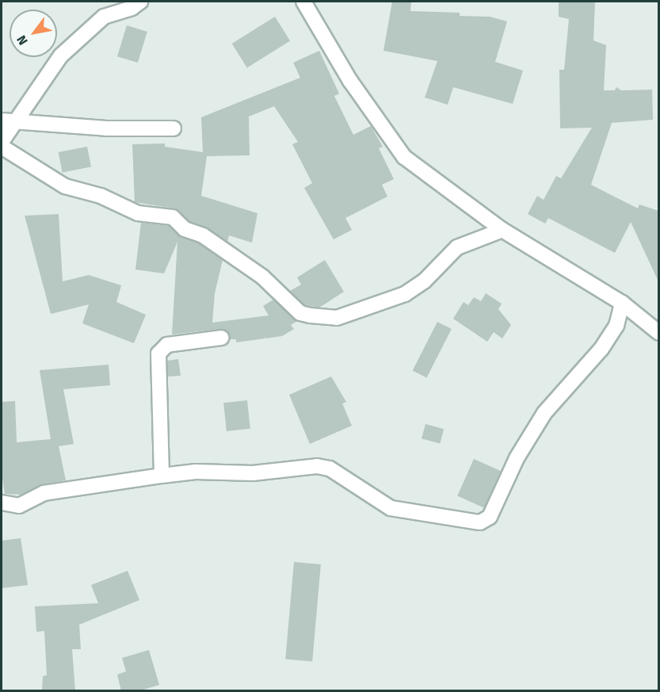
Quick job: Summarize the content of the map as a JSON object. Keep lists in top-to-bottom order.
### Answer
{
  "north": "bottom left"
}
